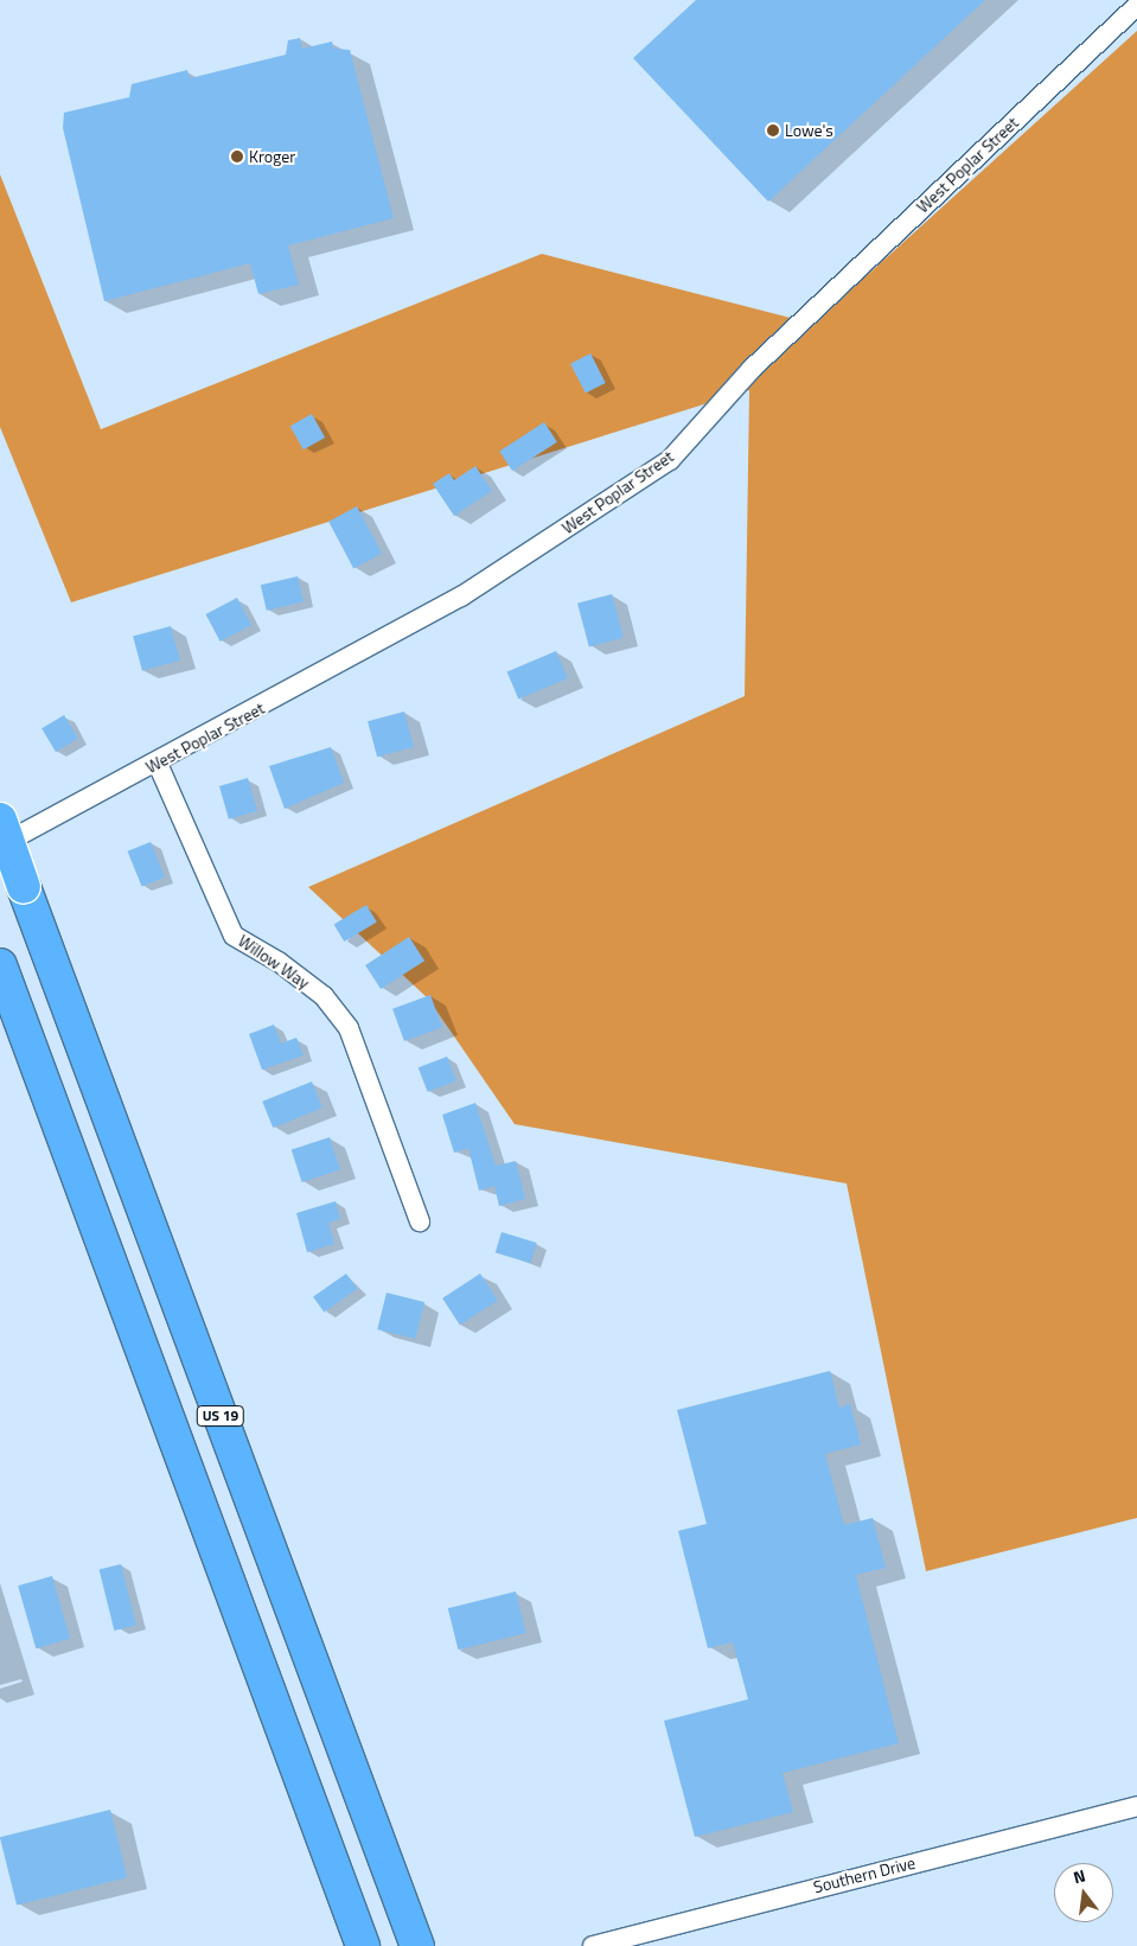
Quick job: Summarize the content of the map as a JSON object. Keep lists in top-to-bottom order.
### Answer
{
  "streets": {
    "highway": ["US 19"],
    "street": ["West Poplar Street", "Willow Way", "Southern Drive"]
  },
  "crossings": [
    ["West Poplar Street", "Willow Way"]
  ],
  "places": ["Lowe's", "Kroger"],
  "north": "top"
}
